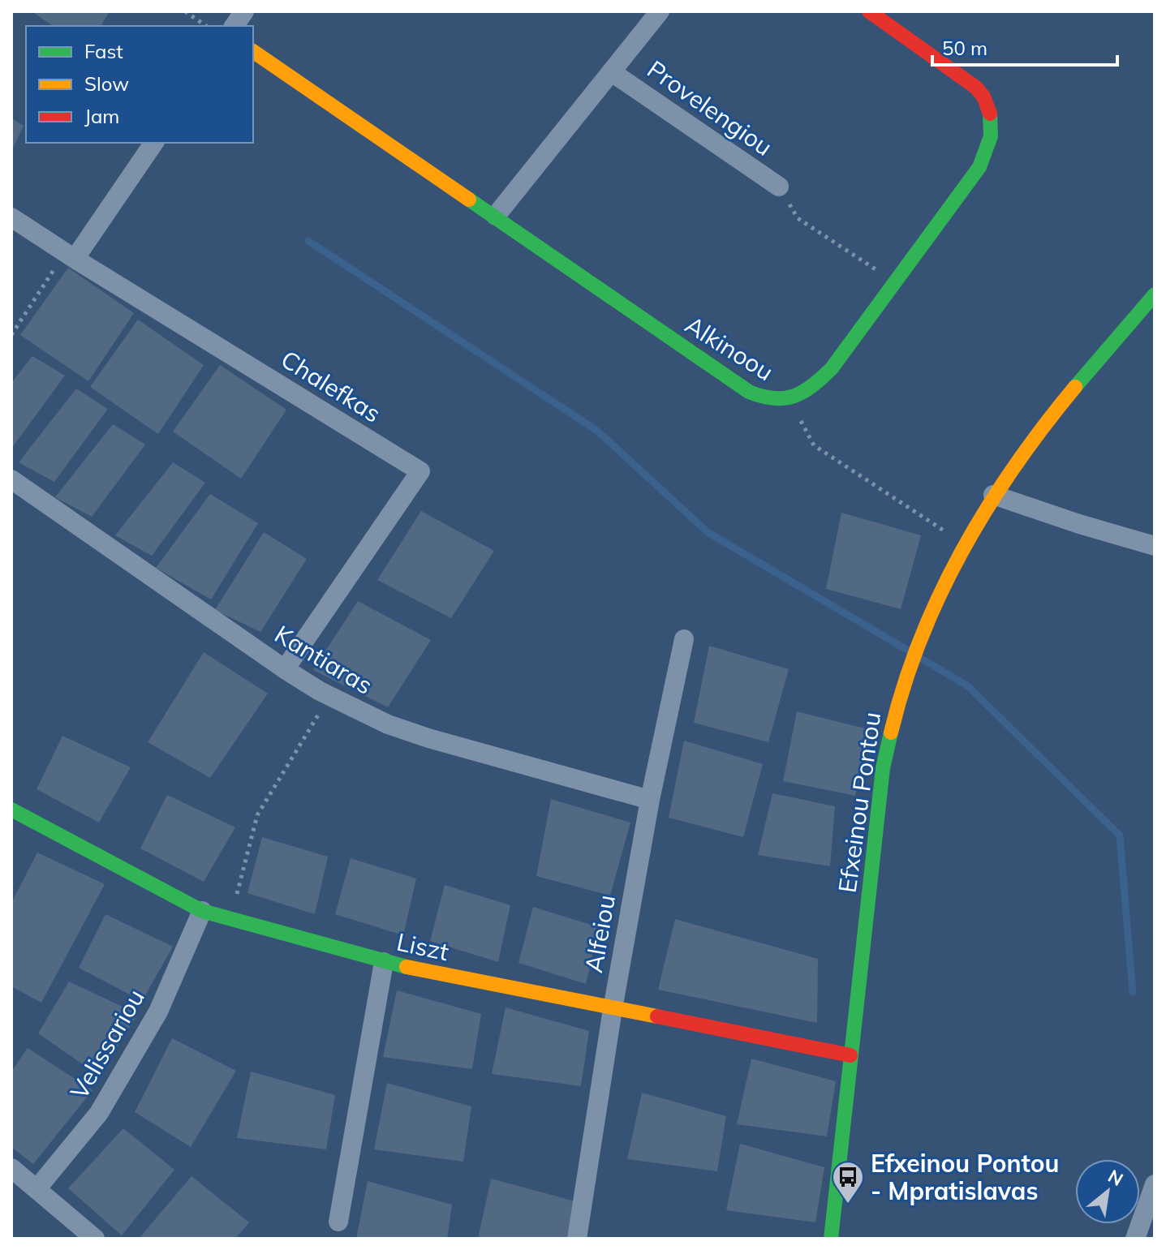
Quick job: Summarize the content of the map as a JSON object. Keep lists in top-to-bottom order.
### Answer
{
  "streets": {
    "street": [
      "Provelengiou",
      "Alkinoou",
      "Chalefkas",
      "Kantiaras",
      "Efxeinou Pontou",
      "Alfeiou",
      "Liszt",
      "Velissariou"
    ]
  },
  "crossings": [
    ["Provelengiou", "Alkinoou"],
    ["Chalefkas", "Kantiaras"],
    ["Kantiaras", "Alfeiou"],
    ["Efxeinou Pontou", "Liszt"],
    ["Alfeiou", "Liszt"],
    ["Liszt", "Velissariou"]
  ],
  "places": {
    "bus stop": ["Efxeinou Pontou - Mpratislavas"]
  },
  "legend": ["Fast", "Slow", "Jam"],
  "scale_bar": "50 m",
  "north": "top right"
}
